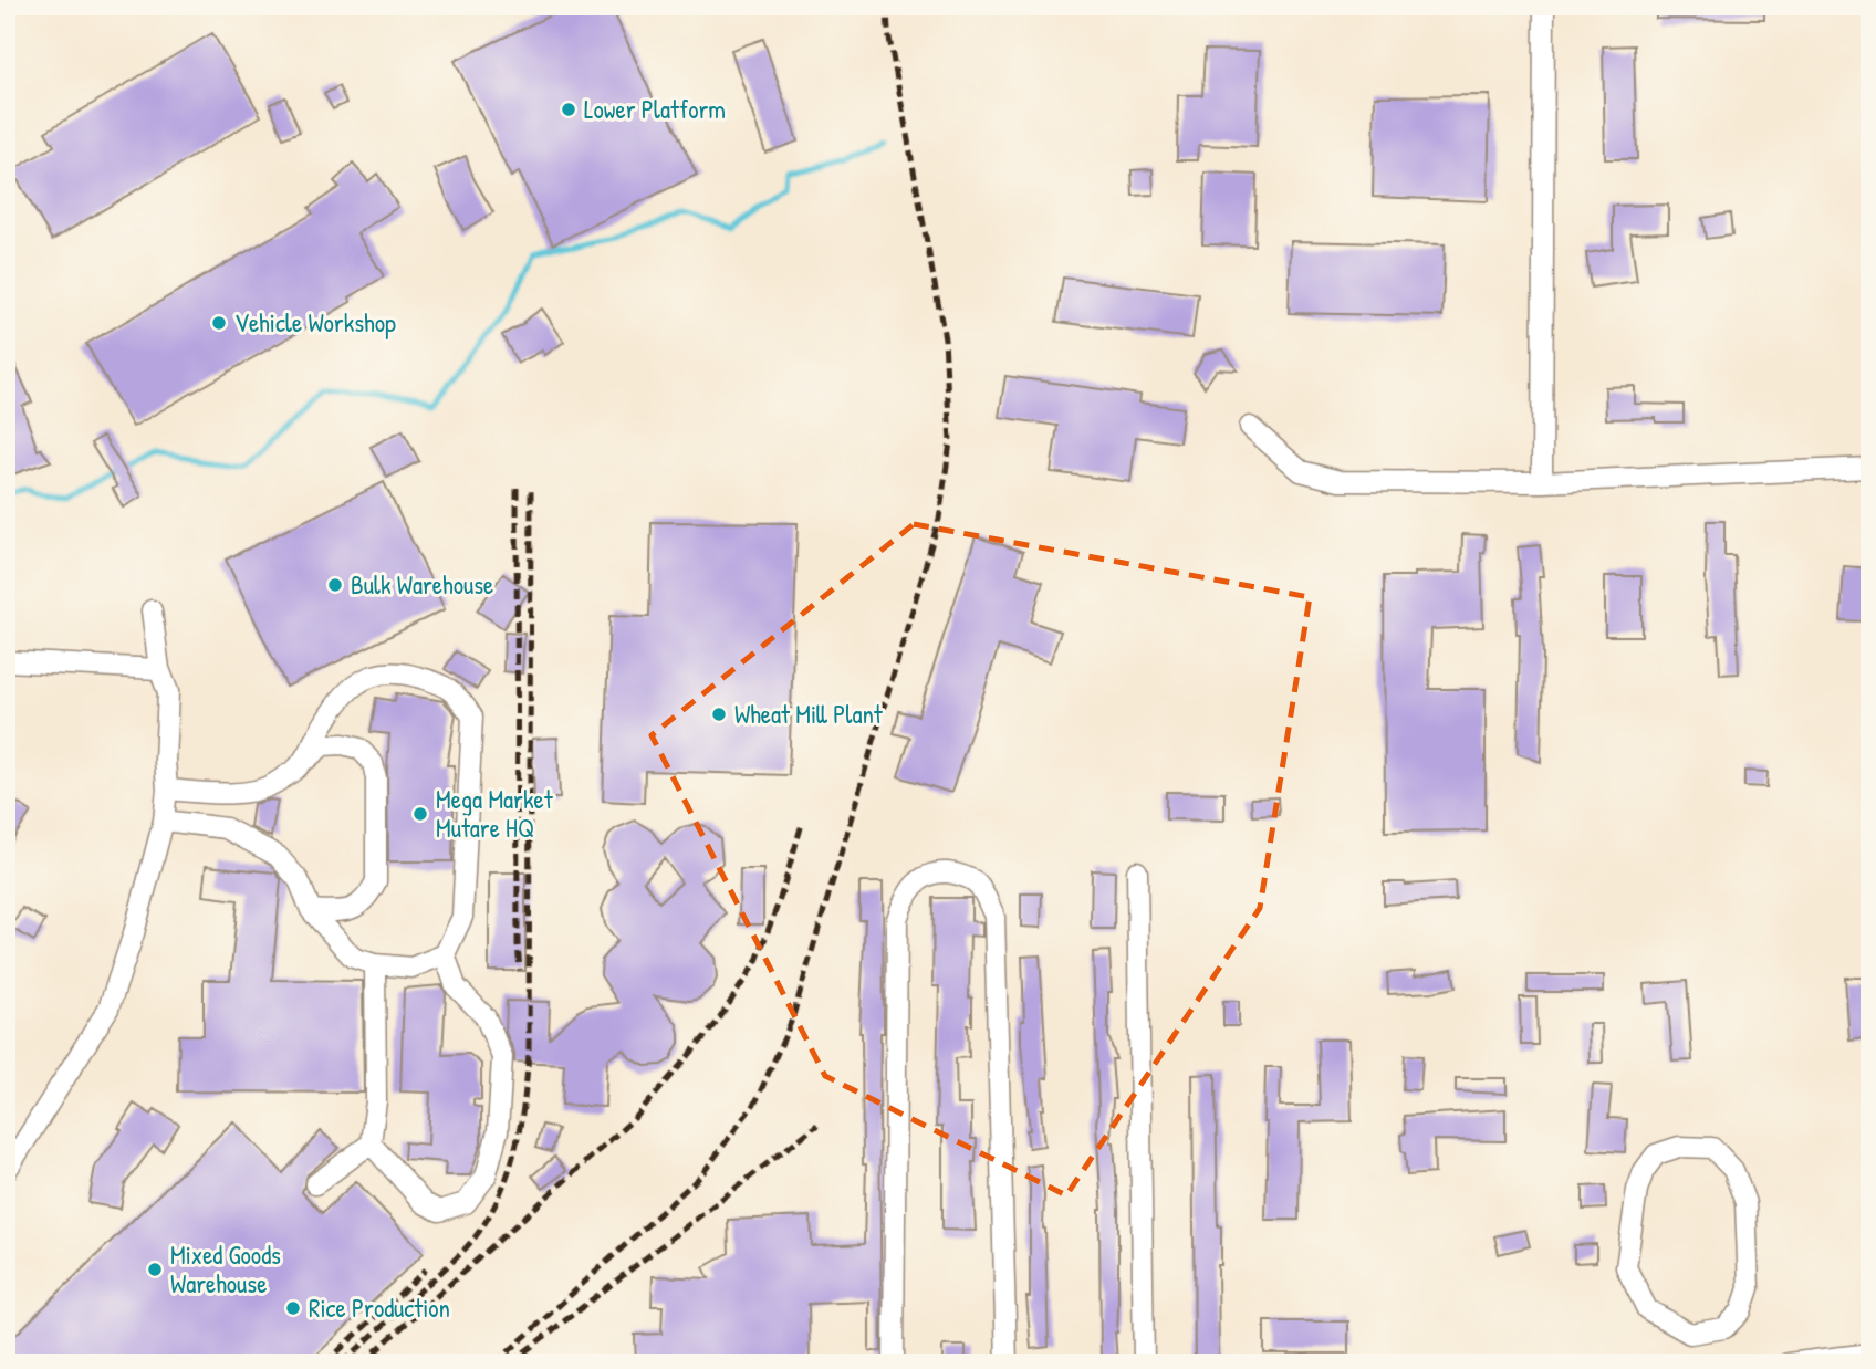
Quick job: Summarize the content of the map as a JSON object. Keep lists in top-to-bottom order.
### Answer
{
  "places": [
    "Lower Platform",
    "Vehicle Workshop",
    "Bulk Warehouse",
    "Wheat Mill Plant",
    "Mega Market Mutare HQ",
    "Mixed Goods Warehouse",
    "Rice Production"
  ]
}
